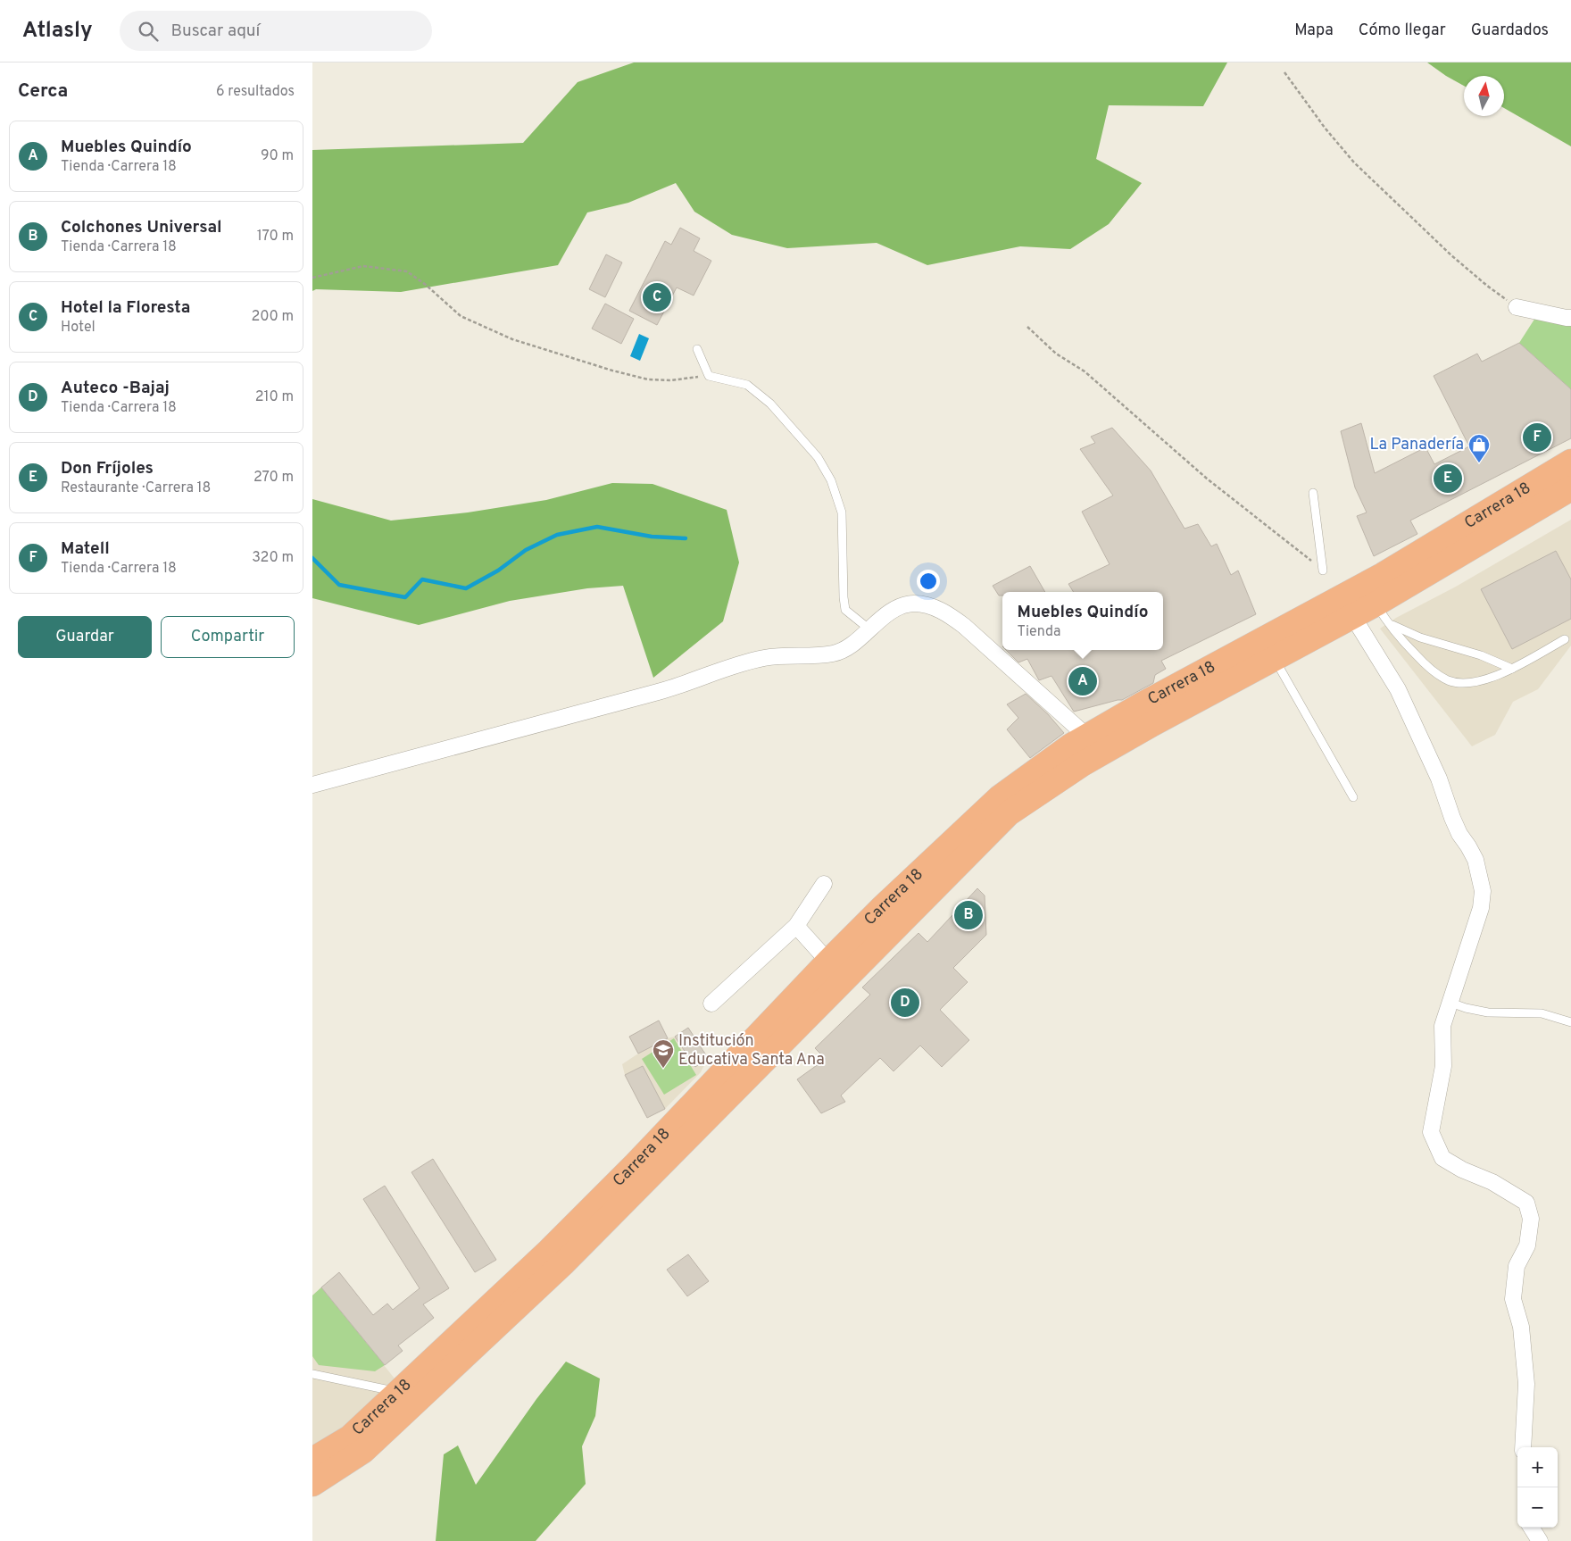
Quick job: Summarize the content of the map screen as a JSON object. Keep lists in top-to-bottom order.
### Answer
{
  "streets": {
    "main road": ["Carrera 18"]
  },
  "places": {
    "shop": ["La Panadería"],
    "school or university": ["Institución Educativa Santa Ana"]
  },
  "north": "top",
  "page": {
    "header": "Atlasly",
    "search": "Buscar aquí",
    "nav": ["Mapa", "Cómo llegar", "Guardados"],
    "heading": ["Cerca", "6 resultados"],
    "list": [
      {
        "mark": "A",
        "name": "Muebles Quindío",
        "note": "Tienda · Carrera 18",
        "value": "90 m"
      },
      {
        "mark": "B",
        "name": "Colchones Universal",
        "note": "Tienda · Carrera 18",
        "value": "170 m"
      },
      {
        "mark": "C",
        "name": "Hotel la Floresta",
        "note": "Hotel",
        "value": "200 m"
      },
      {
        "mark": "D",
        "name": "Auteco -Bajaj",
        "note": "Tienda · Carrera 18",
        "value": "210 m"
      },
      {
        "mark": "E",
        "name": "Don Fríjoles",
        "note": "Restaurante · Carrera 18",
        "value": "270 m"
      },
      {
        "mark": "F",
        "name": "Matell",
        "note": "Tienda · Carrera 18",
        "value": "320 m"
      }
    ],
    "pins": [
      "C",
      "F",
      "E",
      "A",
      "B",
      "D"
    ],
    "popup": ["Muebles Quindío", "Tienda"],
    "buttons": ["Guardar", "Compartir"],
    "map_buttons": ["+", "−"]
  }
}
